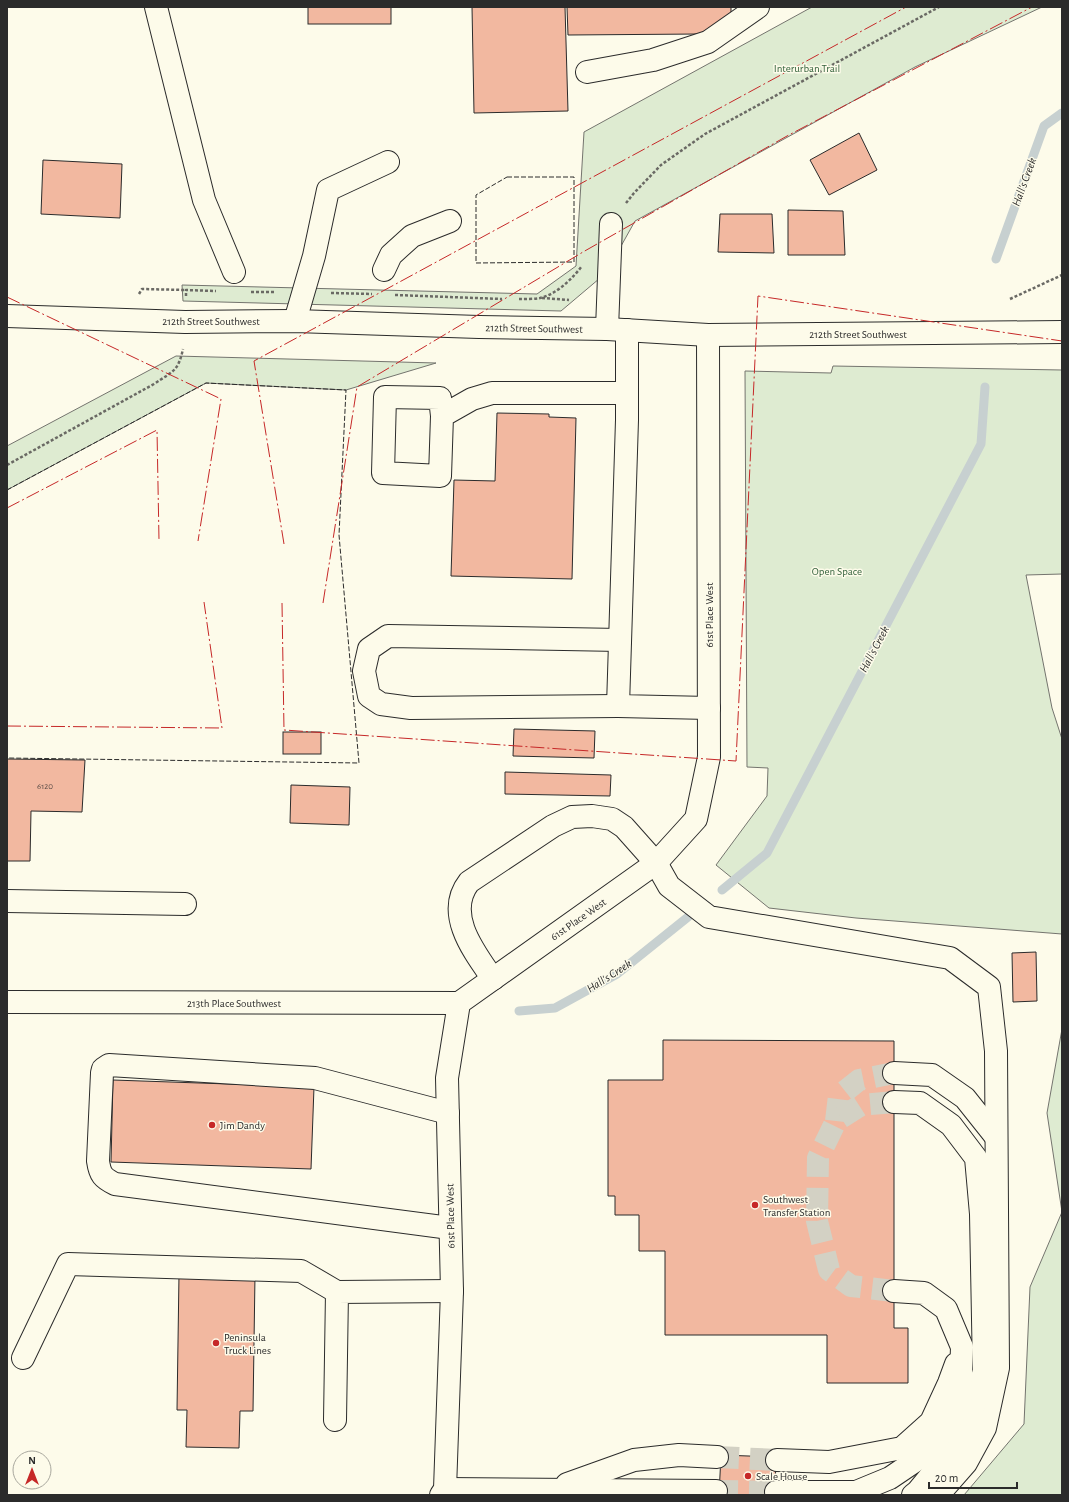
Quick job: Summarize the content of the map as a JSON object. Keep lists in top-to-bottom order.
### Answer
{
  "streets": {
    "street": ["212th Street Southwest", "61st Place West", "213th Place Southwest"]
  },
  "crossings": [
    ["212th Street Southwest", "61st Place West"],
    ["61st Place West", "213th Place Southwest"]
  ],
  "water": ["Hall's Creek"],
  "parks": ["Interurban Trail", "Open Space"],
  "places": [
    "Jim Dandy",
    "Southwest Transfer Station",
    "Peninsula Truck Lines",
    "Scale House"
  ],
  "house_numbers": ["6120"],
  "scale_bar": "20 m",
  "north": "top"
}
